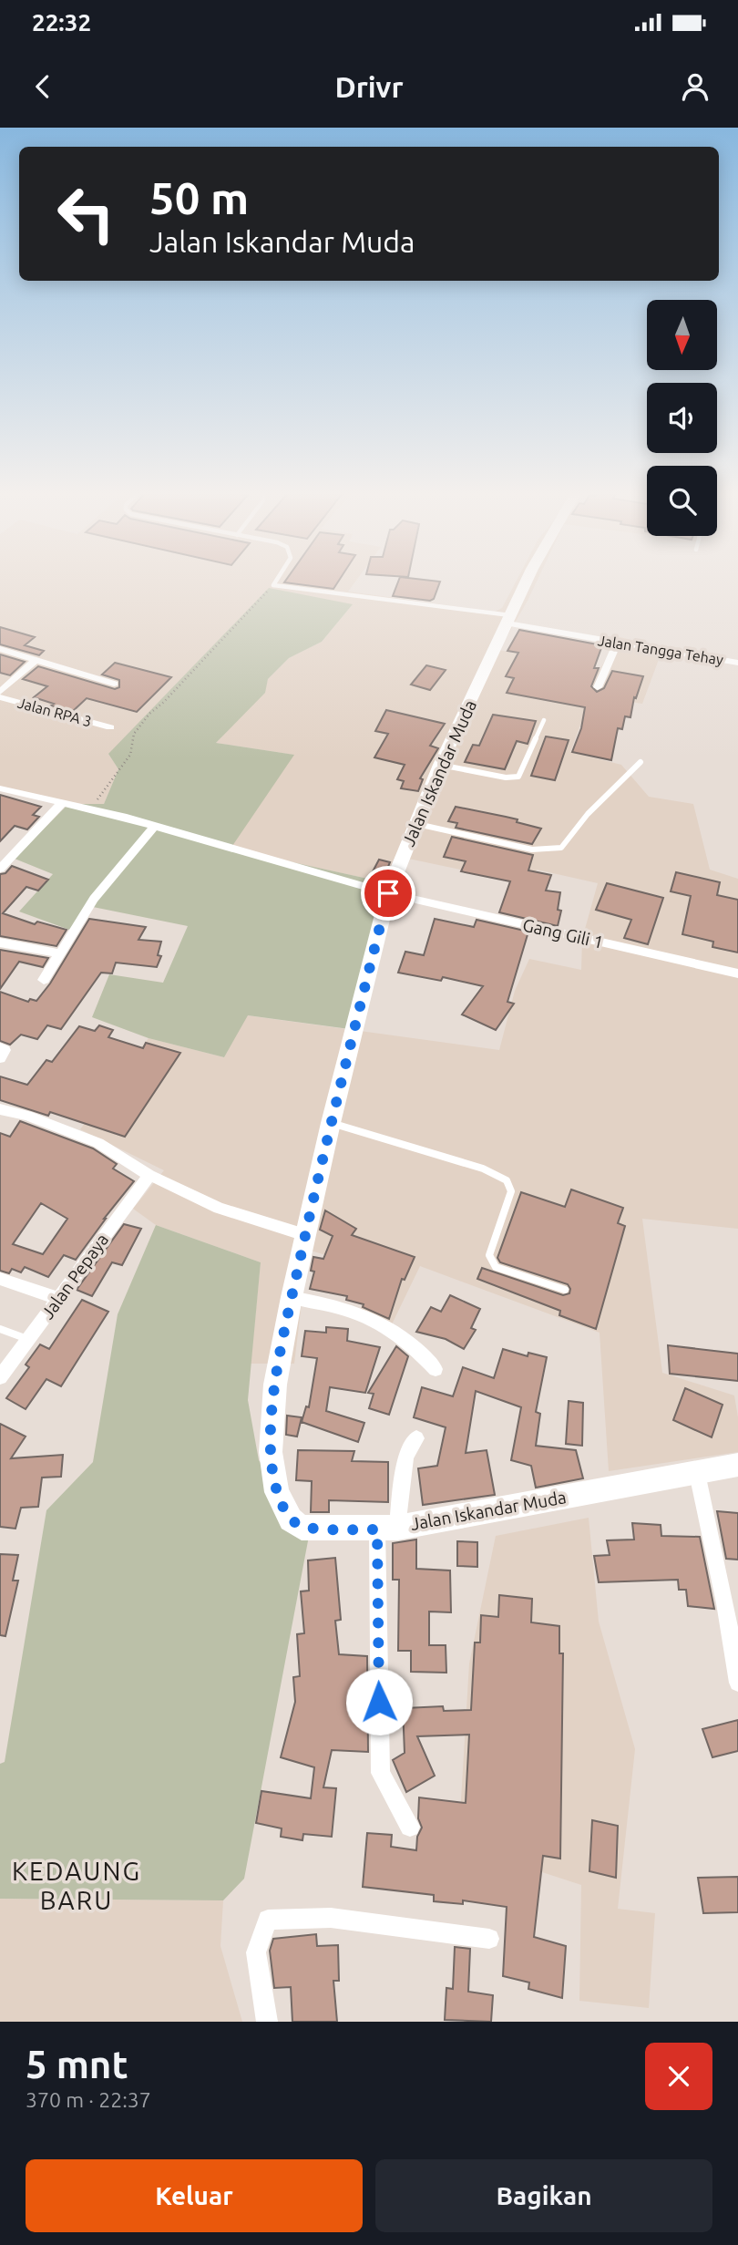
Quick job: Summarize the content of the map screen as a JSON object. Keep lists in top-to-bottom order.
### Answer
{
  "streets": {
    "street": [
      "Jalan Tangga Tehay",
      "Jalan RPA 3",
      "Jalan Iskandar Muda",
      "Gang Gili 1",
      "Jalan Pepaya"
    ]
  },
  "crossings": [
    ["Jalan Tangga Tehay", "Jalan Iskandar Muda"],
    ["Jalan Iskandar Muda", "Gang Gili 1"]
  ],
  "districts": ["KEDAUNG BARU"],
  "north": "bottom",
  "page": {
    "status": "22:32",
    "header": "Drivr",
    "turn": ["50 m", "Jalan Iskandar Muda"],
    "heading": ["5 mnt", "370 m · 22:37"],
    "buttons": ["Keluar", "Bagikan"]
  }
}
